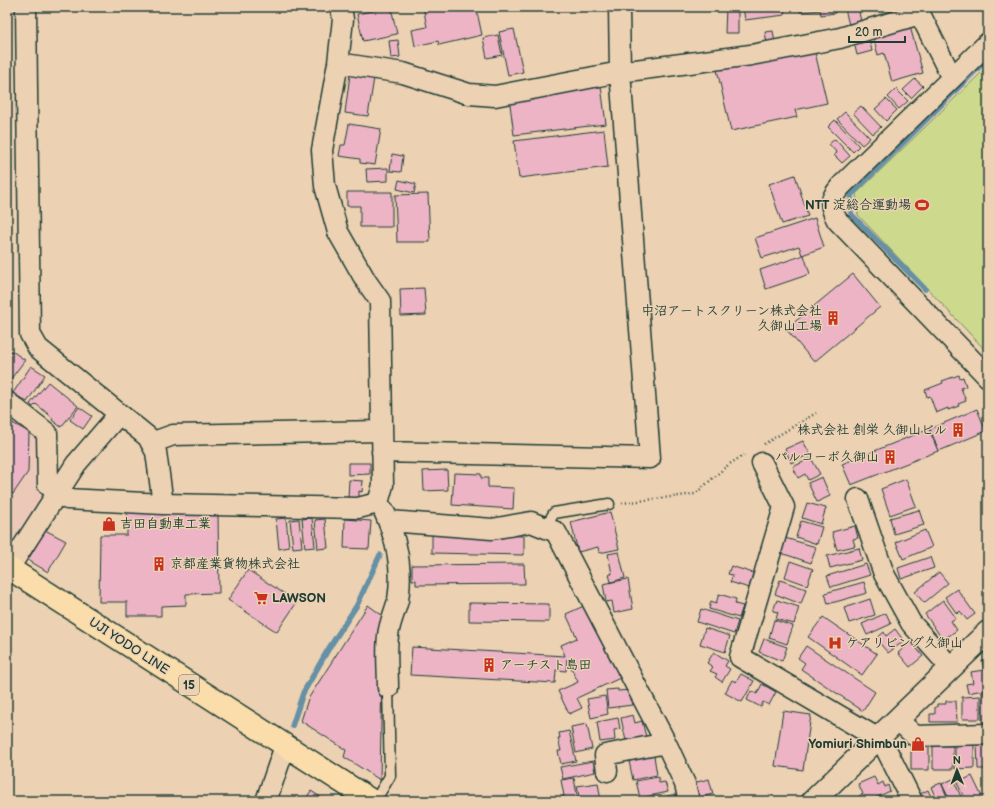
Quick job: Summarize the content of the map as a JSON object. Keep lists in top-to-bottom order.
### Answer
{
  "streets": {
    "main road": ["UJI YODO LINE", "15"]
  },
  "places": {
    "sports": ["NTT 淀総合運動場"],
    "building": [
      "中沼アートスクリーン株式会社 久御山工場",
      "株式会社 創栄 久御山ビル",
      "パルコーポ久御山",
      "京都産業貨物株式会社",
      "アーチスト島田"
    ],
    "shop": ["吉田自動車工業", "Yomiuri Shimbun"],
    "supermarket": ["LAWSON"],
    "hospital": ["ケアリビング久御山"]
  },
  "scale_bar": "20 m",
  "north": "top"
}
